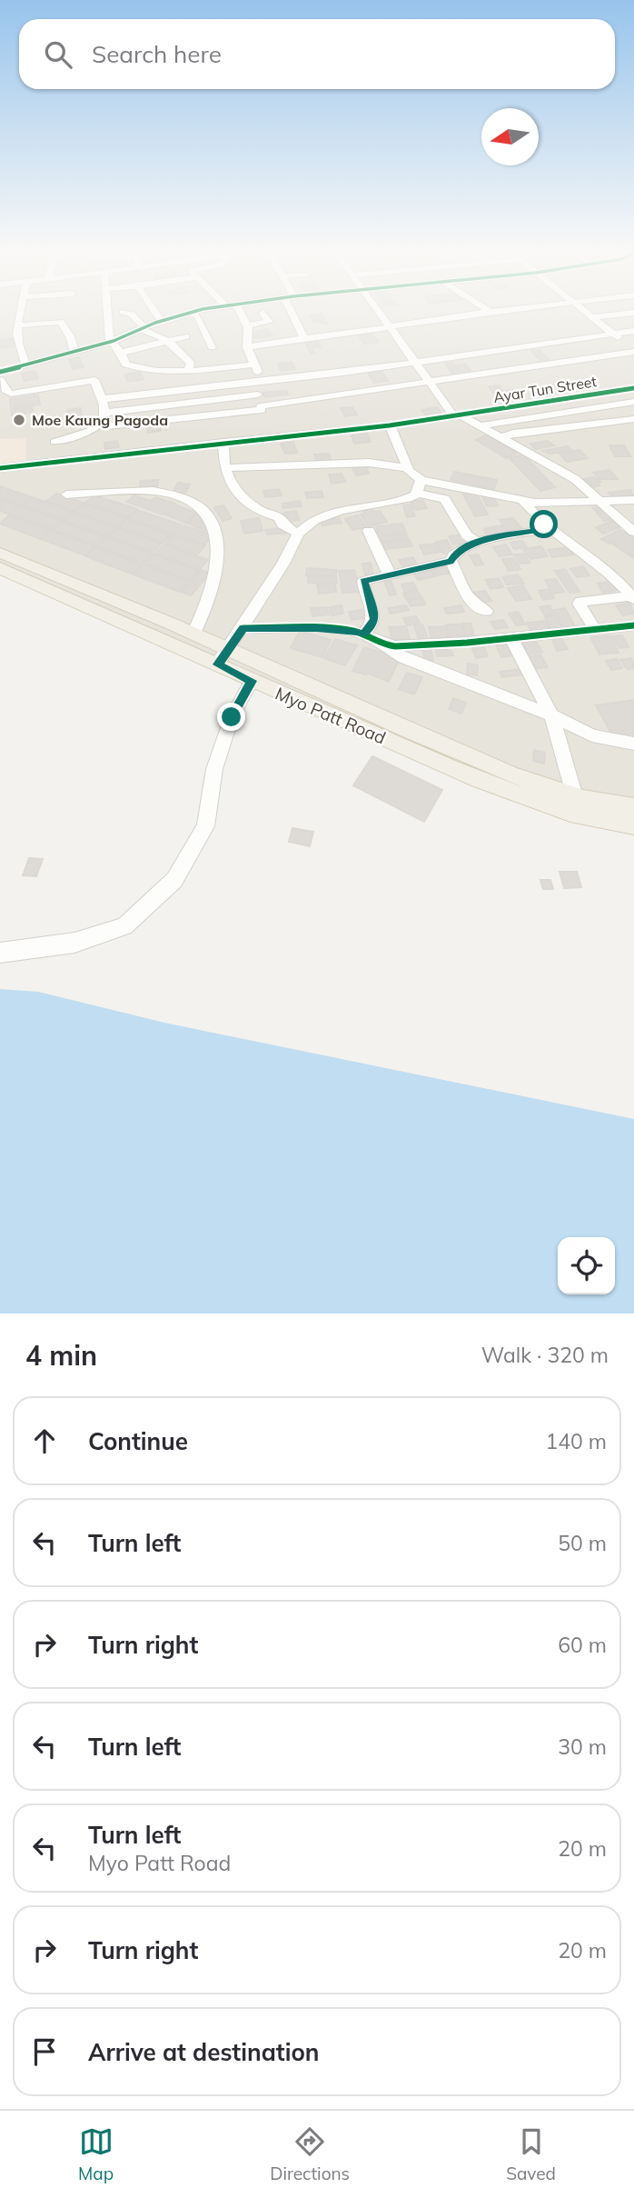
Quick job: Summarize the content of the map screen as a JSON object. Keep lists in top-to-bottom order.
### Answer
{
  "streets": {
    "main road": ["Myo Patt Road"],
    "street": ["Ayar Tun Street"]
  },
  "places": ["Moe Kaung Pagoda"],
  "north": "left",
  "page": {
    "search": "Search here",
    "heading": ["4 min", "Walk · 320 m"],
    "list": [
      ["Continue", "140 m"],
      ["Turn left", "50 m"],
      ["Turn right", "60 m"],
      ["Turn left", "30 m"],
      ["Turn left", "Myo Patt Road", "20 m"],
      ["Turn right", "20 m"],
      "Arrive at destination"
    ],
    "nav": ["Map", "Directions", "Saved"]
  }
}
